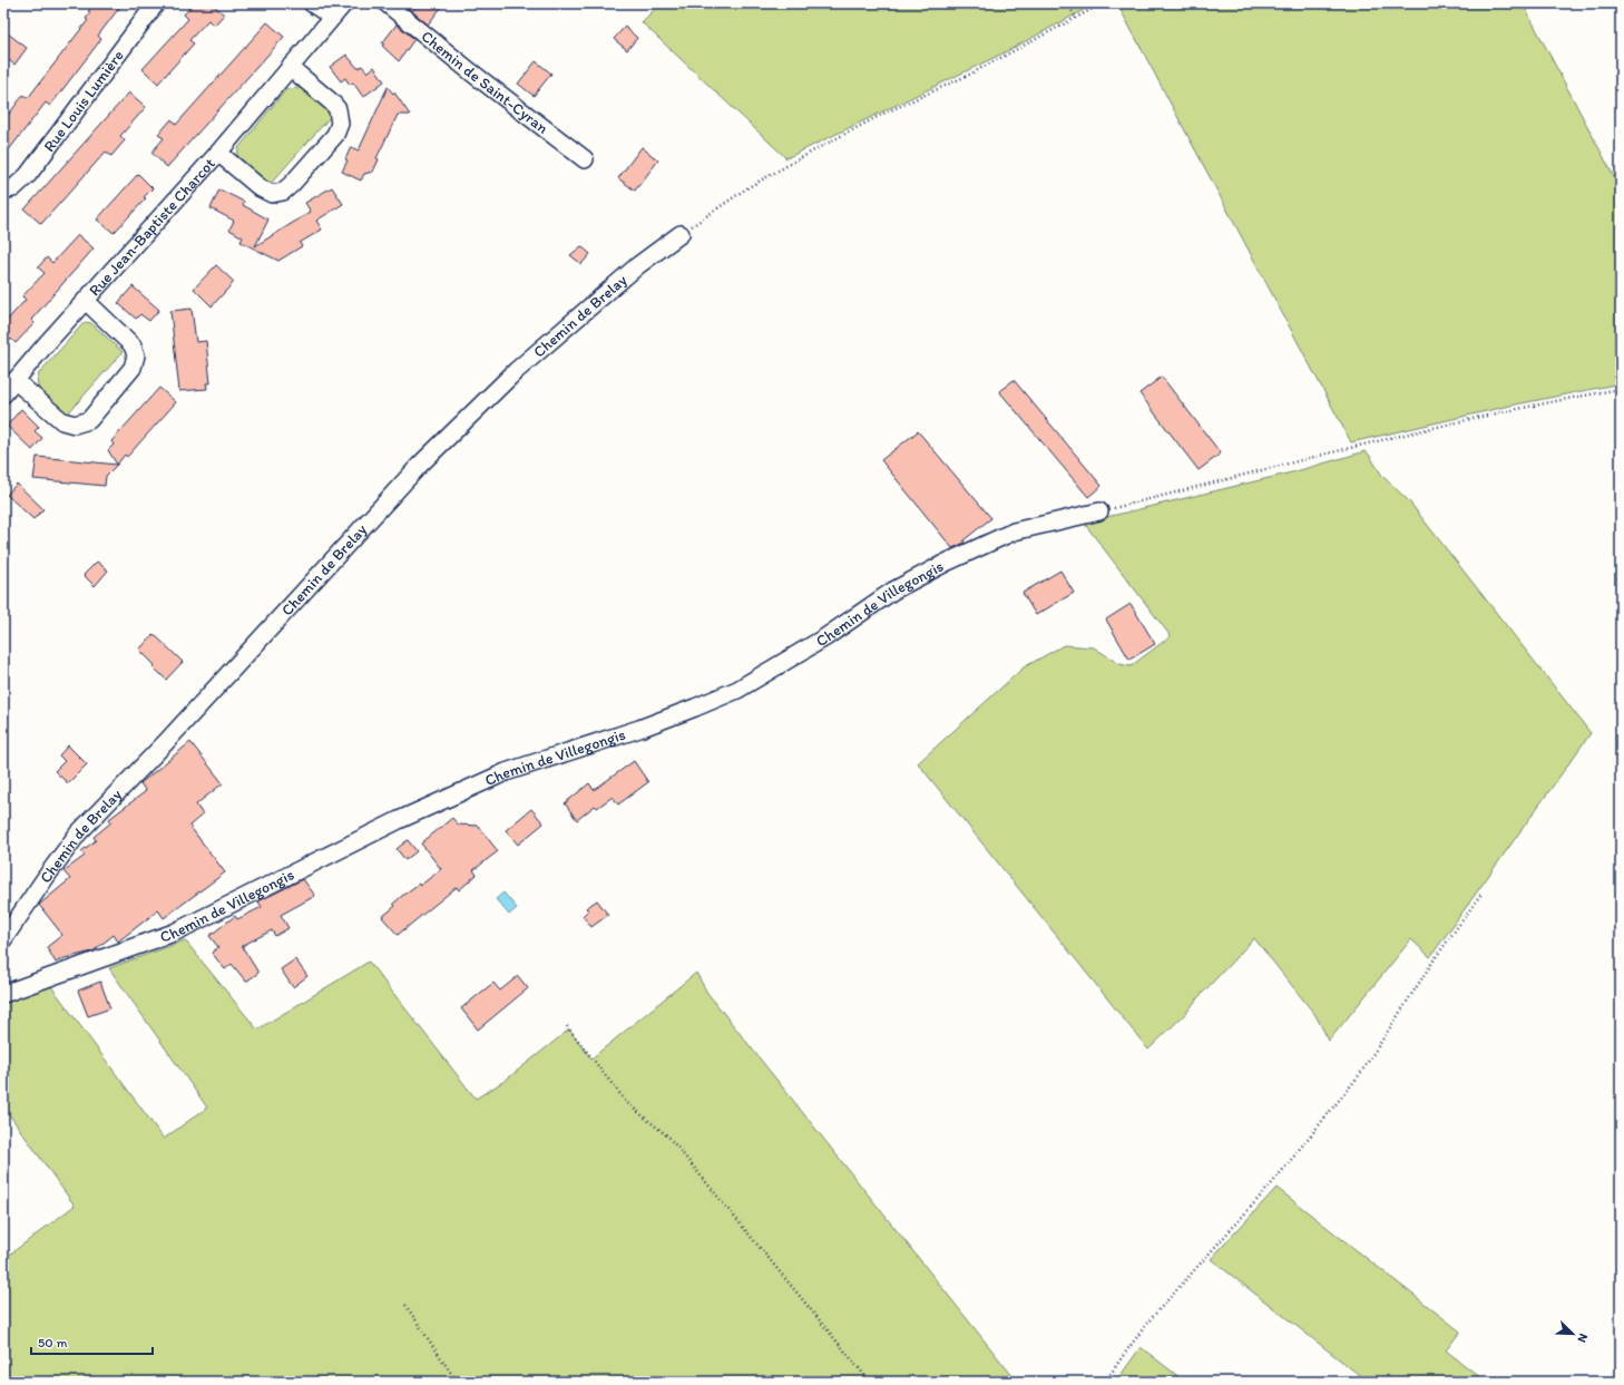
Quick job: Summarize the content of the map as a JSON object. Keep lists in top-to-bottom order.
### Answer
{
  "streets": {
    "street": [
      "Chemin de Saint-Cyran",
      "Rue Louis Lumière",
      "Rue Jean-Baptiste Charcot",
      "Chemin de Brelay",
      "Chemin de Villegongis"
    ]
  },
  "scale_bar": "50 m",
  "north": "bottom right"
}
